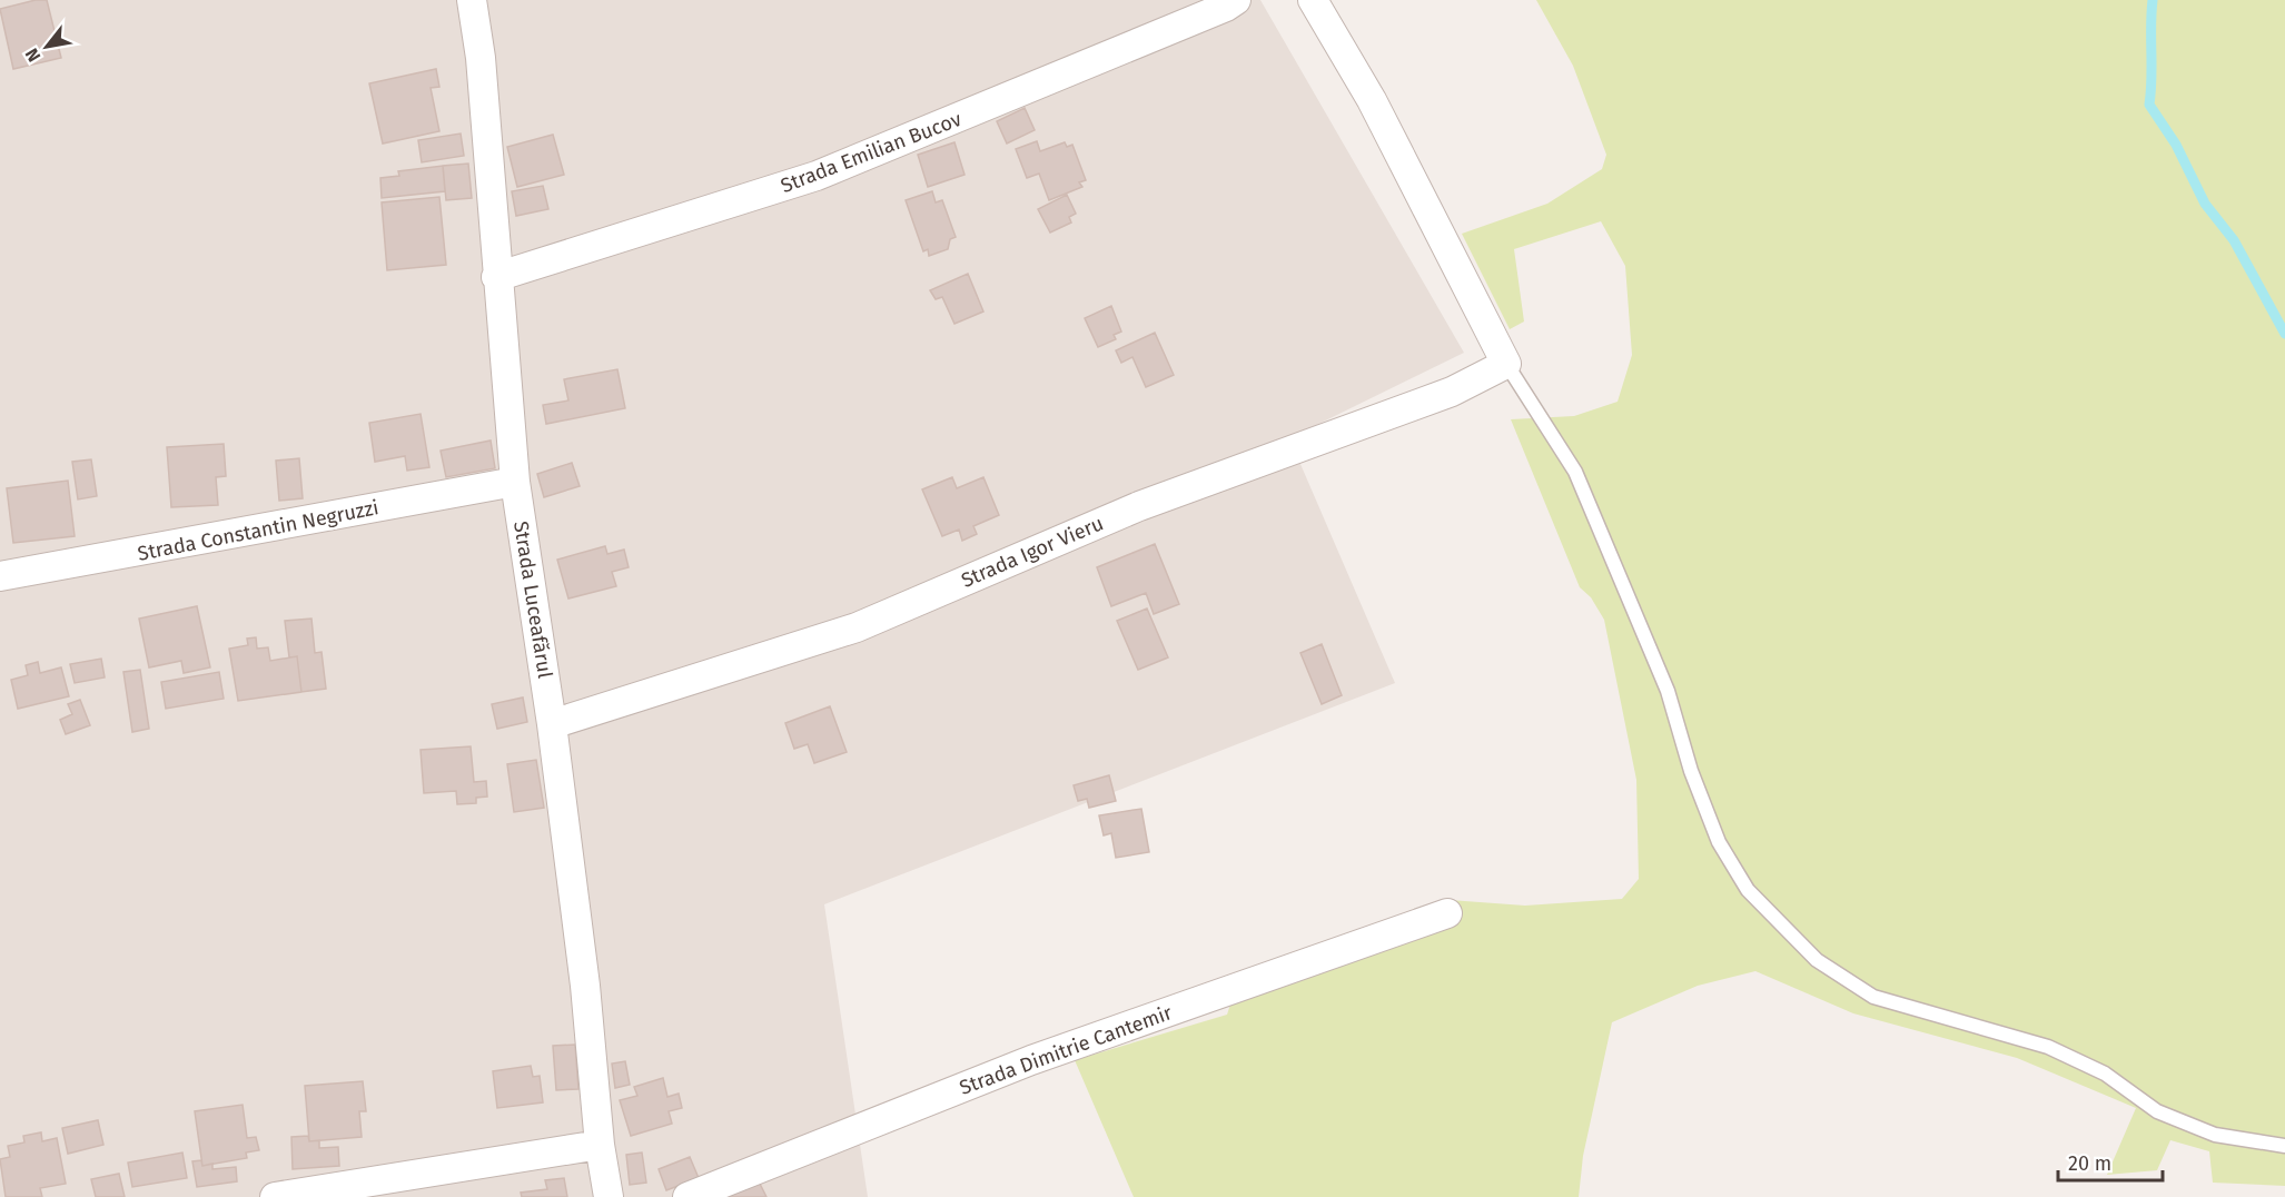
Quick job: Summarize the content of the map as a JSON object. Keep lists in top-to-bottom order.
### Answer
{
  "streets": {
    "street": [
      "Strada Emilian Bucov",
      "Strada Constantin Negruzzi",
      "Strada Igor Vieru",
      "Strada Luceafărul",
      "Strada Dimitrie Cantemir"
    ]
  },
  "crossings": [
    ["Strada Emilian Bucov", "Strada Luceafărul"],
    ["Strada Constantin Negruzzi", "Strada Luceafărul"],
    ["Strada Igor Vieru", "Strada Luceafărul"]
  ],
  "scale_bar": "20 m",
  "north": "bottom left"
}
